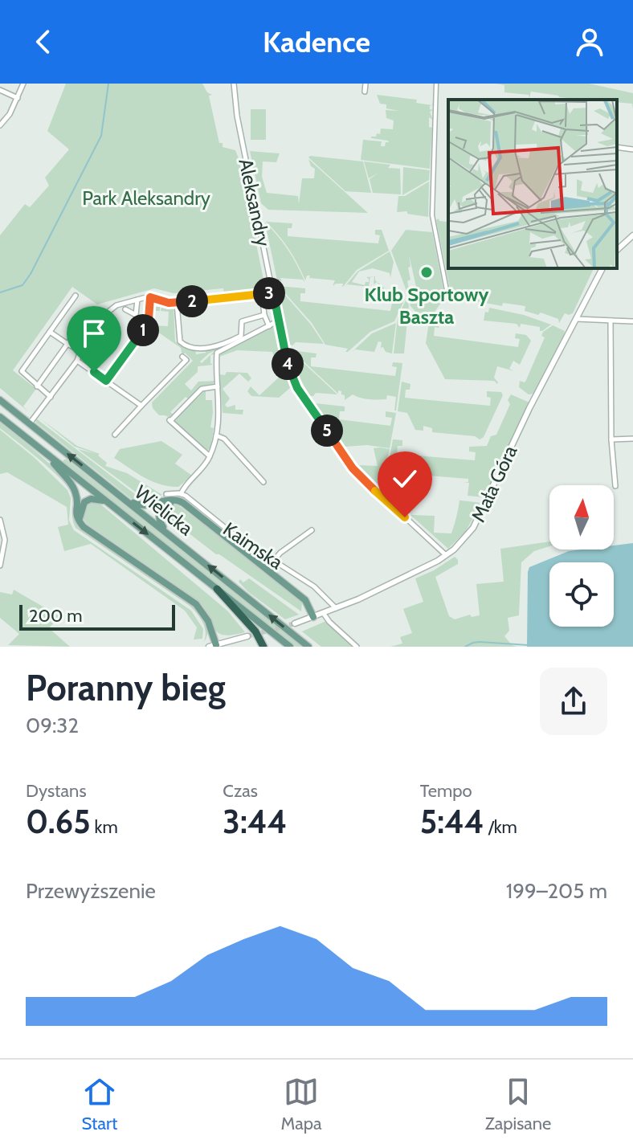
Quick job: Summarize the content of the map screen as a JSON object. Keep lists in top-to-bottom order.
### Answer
{
  "streets": {
    "main road": ["Wielicka"],
    "street": ["Aleksandry", "Mała Góra", "Kaimska"]
  },
  "crossings": [
    ["Aleksandry", "Mała Góra"],
    ["Mała Góra", "Kaimska"]
  ],
  "parks": ["Park Aleksandry"],
  "places": ["Klub Sportowy Baszta"],
  "scale_bar": "200 m",
  "north": "top",
  "page": {
    "header": "Kadence",
    "pins": [
      "3",
      "2",
      "1",
      "4",
      "5"
    ],
    "scale": "200 m",
    "heading": ["Poranny bieg", "09:32"],
    "stats": [
      ["Dystans", "0.65 km"],
      ["Czas", "3:44"],
      ["Tempo", "5:44 /km"]
    ],
    "chart": ["Przewyższenie", "199–205 m"],
    "tabs": ["Start", "Mapa", "Zapisane"]
  }
}
